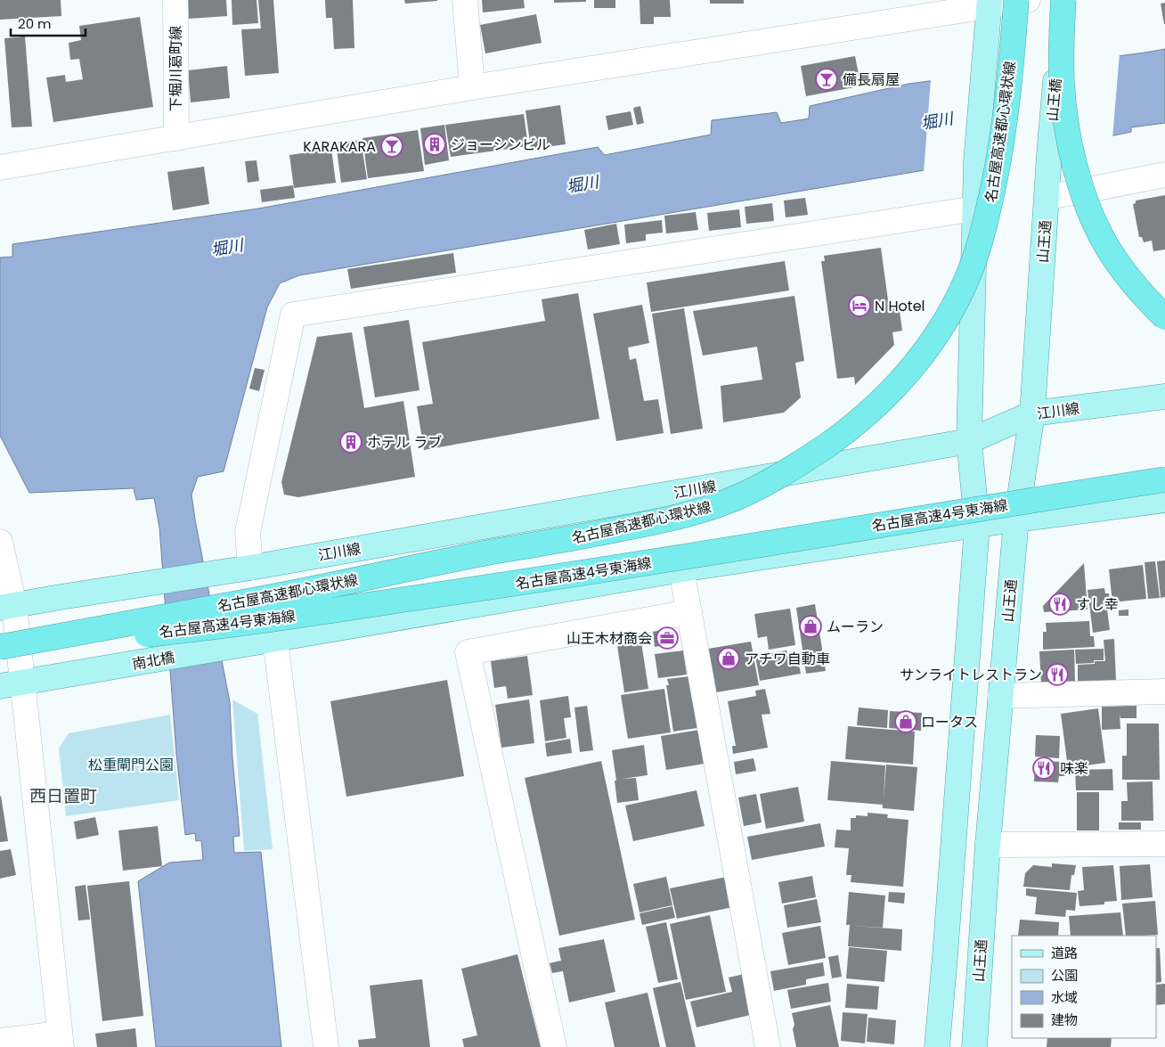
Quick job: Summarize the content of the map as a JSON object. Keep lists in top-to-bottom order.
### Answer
{
  "streets": {
    "highway": ["名古屋高速都心環状線", "名古屋高速4号東海線"],
    "main road": [
      "山王橋",
      "山王通",
      "江川線",
      "南北橋"
    ],
    "street": ["下堀川葛町線"]
  },
  "crossings": [
    ["山王橋", "山王通"],
    ["名古屋高速都心環状線", "名古屋高速4号東海線"],
    ["山王通", "江川線"]
  ],
  "districts": ["西日置町"],
  "water": ["堀川"],
  "parks": ["松重閘門公園"],
  "places": {
    "bar": ["備長扇屋", "KARAKARA"],
    "building": ["ジョーシンビル", "ホテル ラブ"],
    "hotel": ["N Hotel"],
    "restaurant": ["すし幸", "サンライトレストラン", "味楽"],
    "shop": ["ムーラン", "アチワ自動車", "ロータス"],
    "office": ["山王木材商会"]
  },
  "legend": [
    "道路",
    "公園",
    "水域",
    "建物"
  ],
  "scale_bar": "20 m"
}
